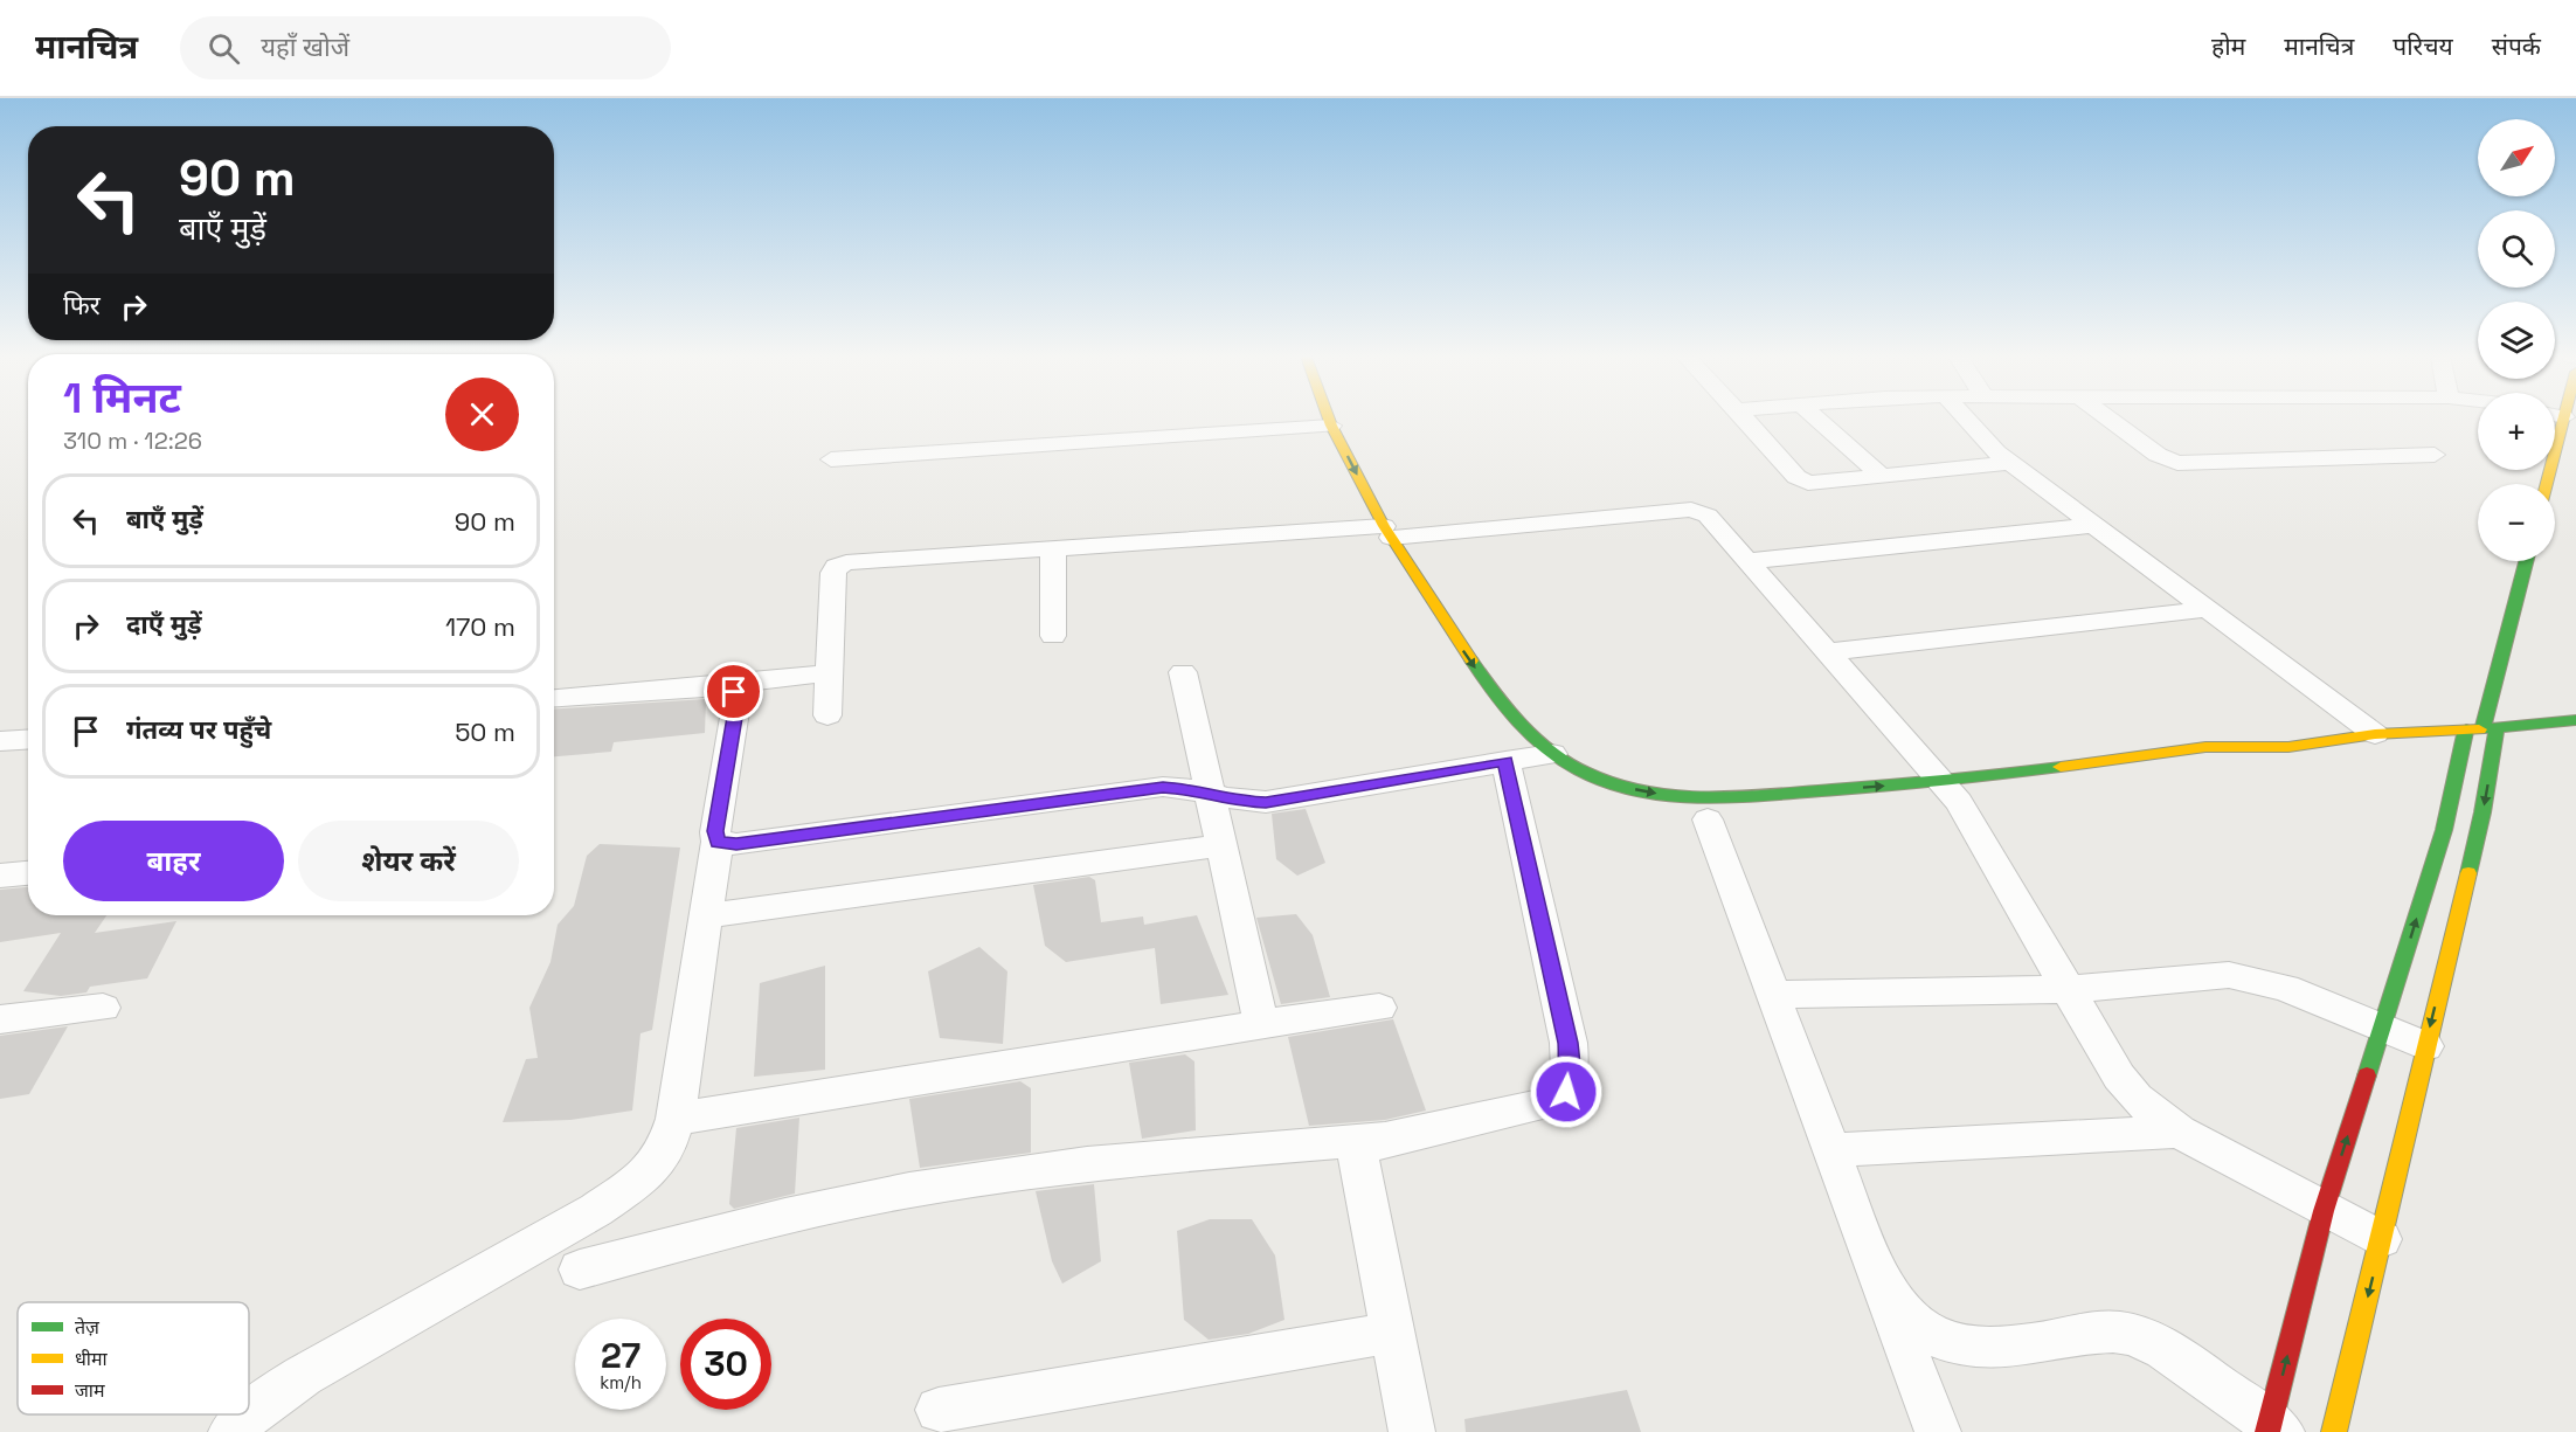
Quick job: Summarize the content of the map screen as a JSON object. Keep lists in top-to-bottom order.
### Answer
{
  "legend": ["तेज़", "धीमा", "जाम"],
  "north": "top right",
  "page": {
    "header": "मानचित्र",
    "search": "यहाँ खोजें",
    "nav": [
      "होम",
      "मानचित्र",
      "परिचय",
      "संपर्क"
    ],
    "map_buttons": ["+", "−"],
    "turn": ["90 m", "बाएँ मुड़ें"],
    "then": "फिर",
    "heading": ["1 मिनट", "310 m · 12:26"],
    "list": [
      {
        "name": "बाएँ मुड़ें",
        "value": "90 m"
      },
      {
        "name": "दाएँ मुड़ें",
        "value": "170 m"
      },
      {
        "name": "गंतव्य पर पहुँचे",
        "value": "50 m"
      }
    ],
    "buttons": ["बाहर", "शेयर करें"],
    "speed": "27 km/h",
    "limit": "30"
  }
}
